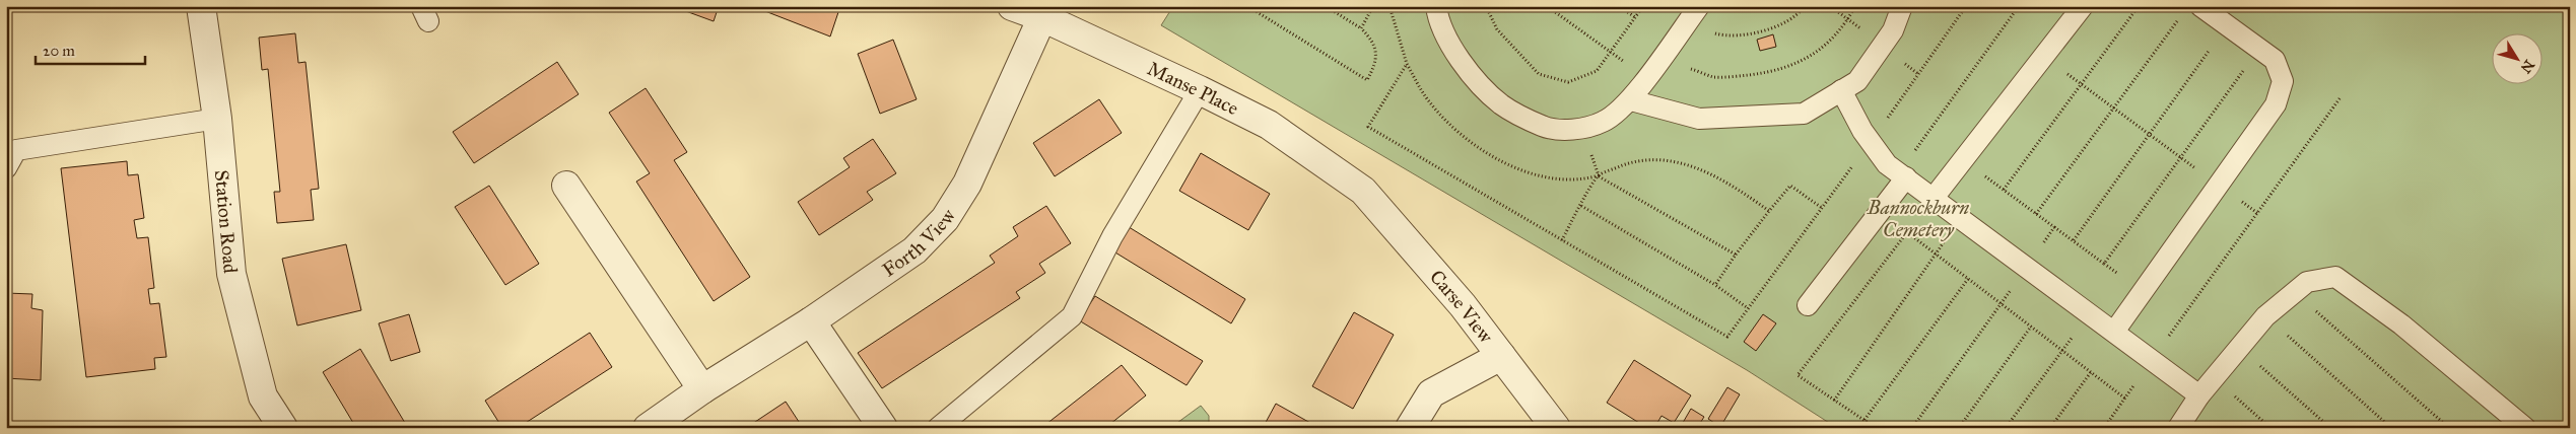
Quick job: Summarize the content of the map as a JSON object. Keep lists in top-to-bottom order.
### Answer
{
  "streets": {
    "street": [
      "Manse Place",
      "Station Road",
      "Forth View",
      "Carse View"
    ]
  },
  "crossings": [
    ["Manse Place", "Forth View"],
    ["Manse Place", "Carse View"]
  ],
  "parks": ["Bannockburn Cemetery"],
  "scale_bar": "20 m",
  "north": "bottom right"
}
